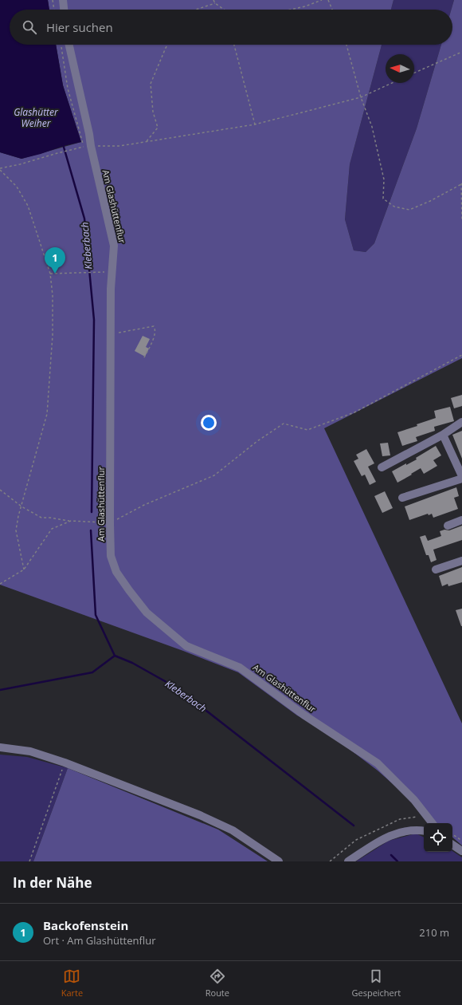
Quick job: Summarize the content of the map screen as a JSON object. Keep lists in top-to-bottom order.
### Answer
{
  "streets": {
    "street": ["Am Glashüttenflur"]
  },
  "water": ["Glashütter Weiher", "Kleberbach"],
  "north": "left",
  "page": {
    "search": "Hier suchen",
    "pins": "1",
    "heading": "In der Nähe",
    "list": [
      {
        "mark": "1",
        "name": "Backofenstein",
        "note": "Ort · Am Glashüttenflur",
        "value": "210 m"
      }
    ],
    "nav": ["Karte", "Route", "Gespeichert"]
  }
}
